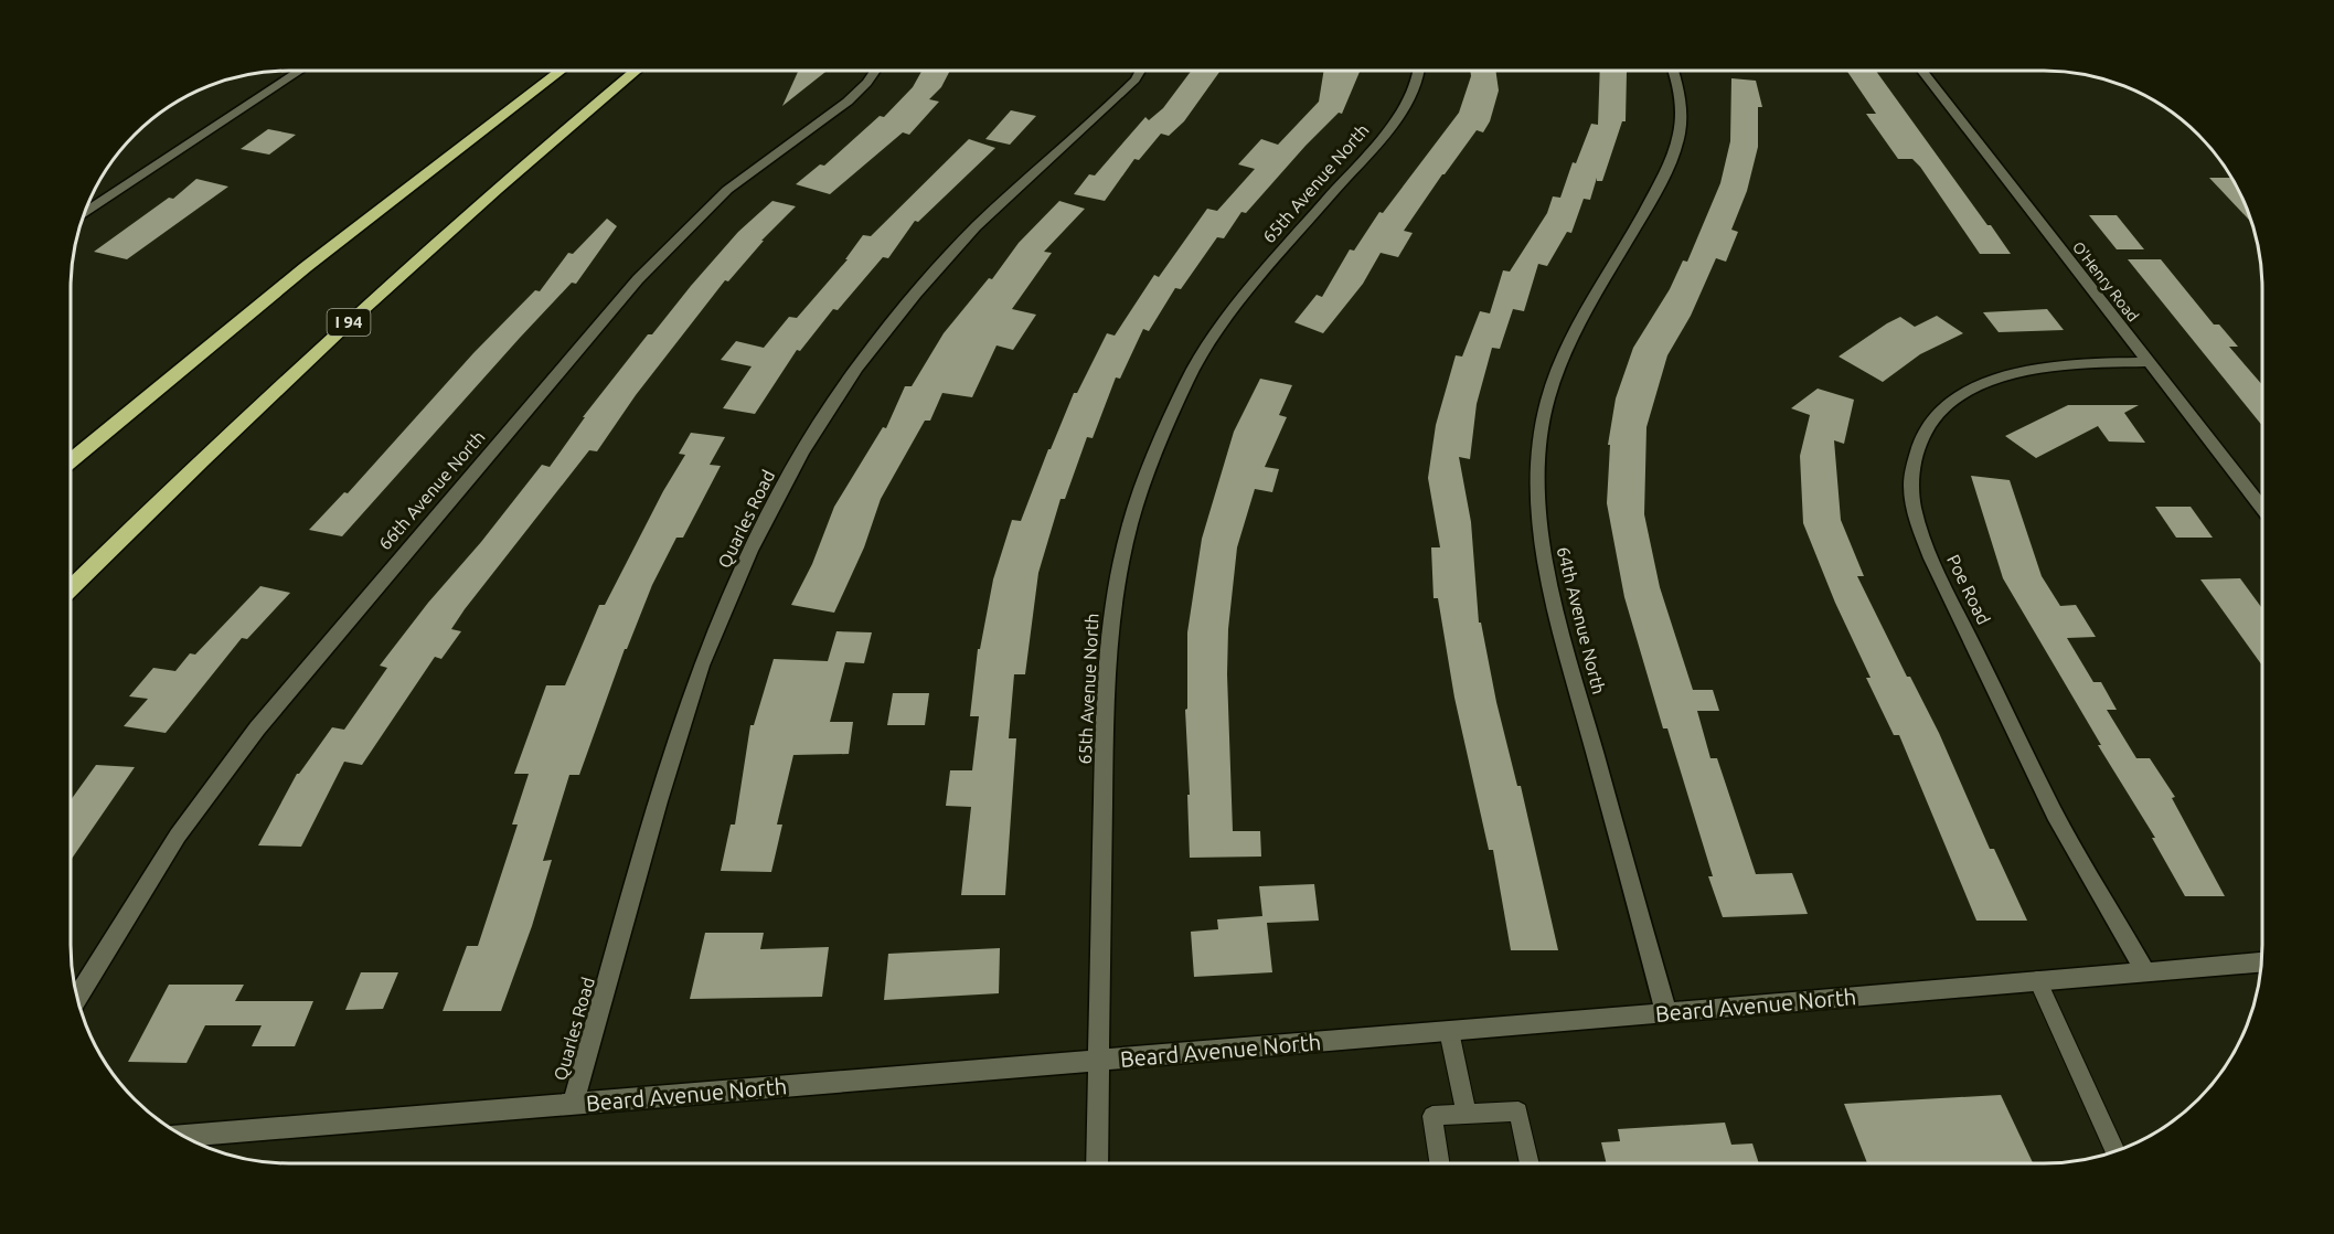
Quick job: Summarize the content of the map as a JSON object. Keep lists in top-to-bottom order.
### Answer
{
  "streets": {
    "highway": ["I 94"],
    "street": [
      "65th Avenue North",
      "O'Henry Road",
      "66th Avenue North",
      "Quarles Road",
      "Poe Road",
      "64th Avenue North",
      "Beard Avenue North"
    ]
  },
  "crossings": [
    ["65th Avenue North", "Beard Avenue North"],
    ["O'Henry Road", "Poe Road"],
    ["Quarles Road", "Beard Avenue North"],
    ["Poe Road", "Beard Avenue North"],
    ["64th Avenue North", "Beard Avenue North"]
  ]
}
